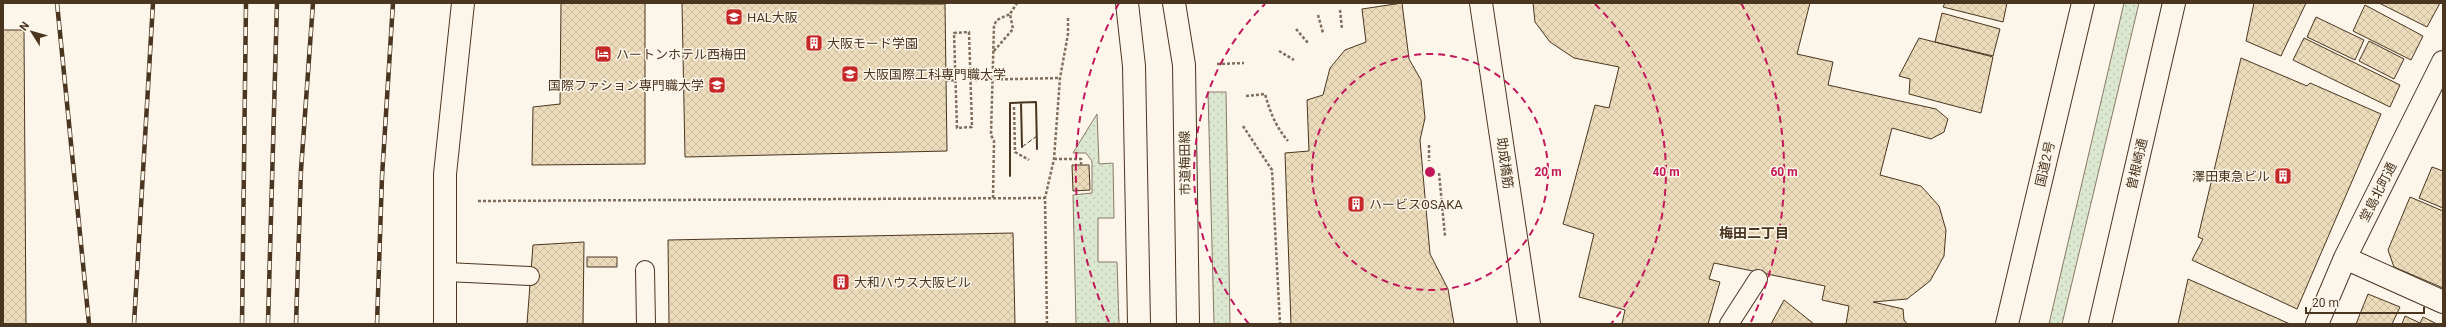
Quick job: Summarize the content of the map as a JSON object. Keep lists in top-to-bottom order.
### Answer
{
  "streets": {
    "main road": [
      "市道梅田線",
      "助成橋筋",
      "国道2号",
      "曽根崎通",
      "堂島北町通"
    ]
  },
  "districts": ["梅田二丁目"],
  "places": {
    "school or university": ["HAL大阪", "大阪国際工科専門職大学", "国際ファション専門職大学"],
    "building": [
      "大阪モード学園",
      "澤田東急ビル",
      "ハービスOSAKA",
      "大和ハウス大阪ビル"
    ],
    "hotel": ["ハートンホテル西梅田"]
  },
  "scale_bar": "20 m",
  "north": "top left",
  "rings": ["20 m", "40 m", "60 m"]
}
